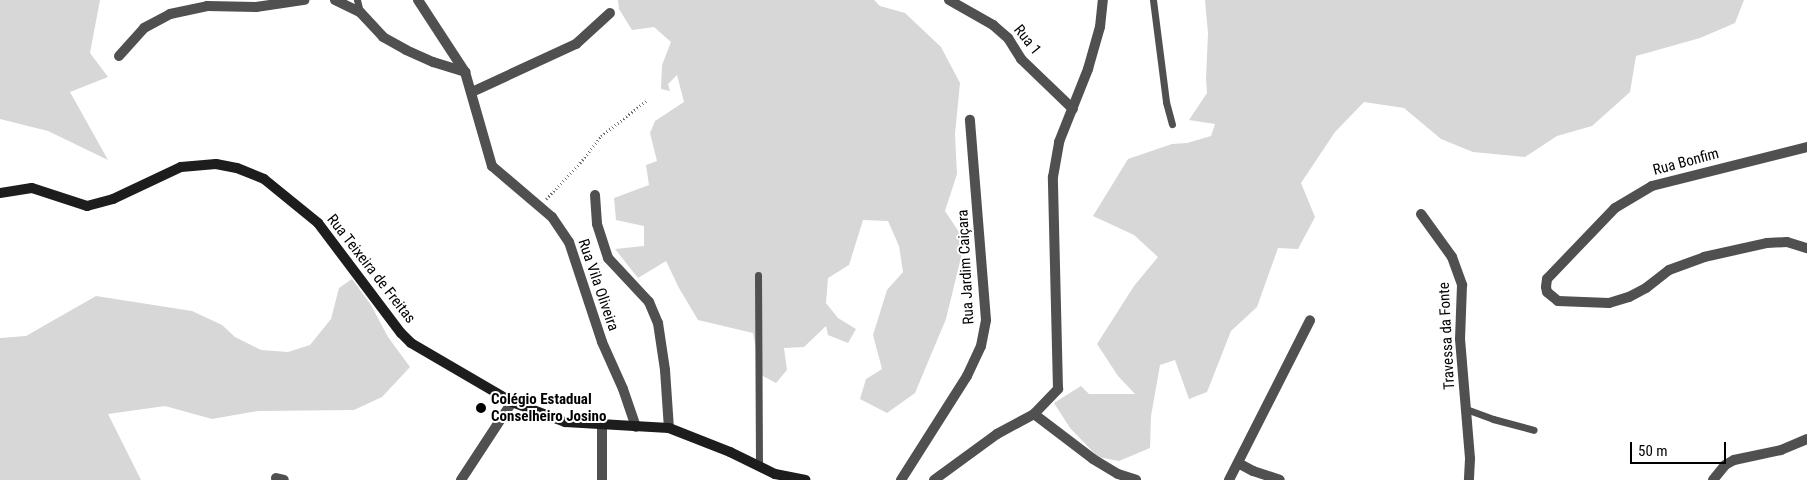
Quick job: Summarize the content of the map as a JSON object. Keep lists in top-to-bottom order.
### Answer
{
  "streets": {
    "street": [
      "Rua 1",
      "Rua Bonfim",
      "Rua Jardim Caiçara",
      "Rua Teixeira de Freitas",
      "Rua Vila Oliveira",
      "Travessa da Fonte"
    ]
  },
  "crossings": [
    ["Rua Teixeira de Freitas", "Rua Vila Oliveira"]
  ],
  "places": ["Colégio Estadual Conselheiro Josino"],
  "scale_bar": "50 m"
}
